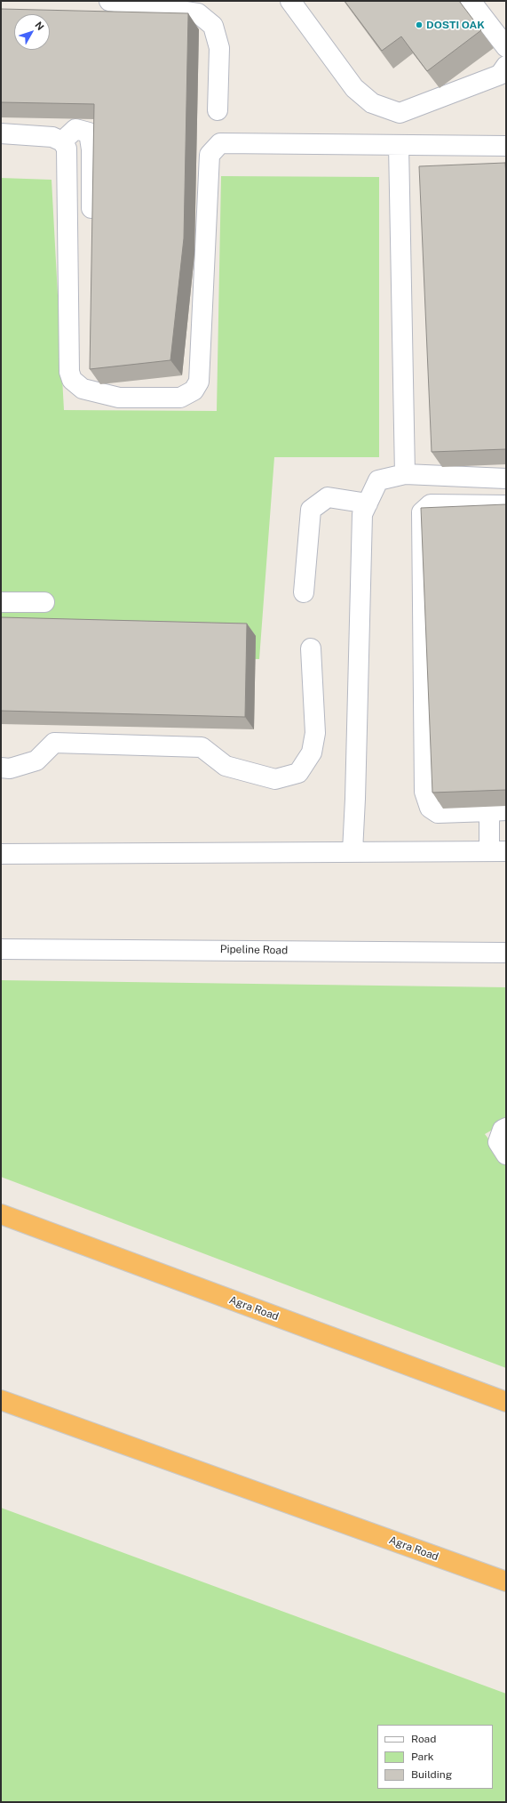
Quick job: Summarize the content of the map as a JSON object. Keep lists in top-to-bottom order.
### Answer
{
  "streets": {
    "highway": ["Agra Road"],
    "street": ["Pipeline Road"]
  },
  "places": ["DOSTI OAK"],
  "legend": ["Road", "Park", "Building"],
  "north": "top right"
}
